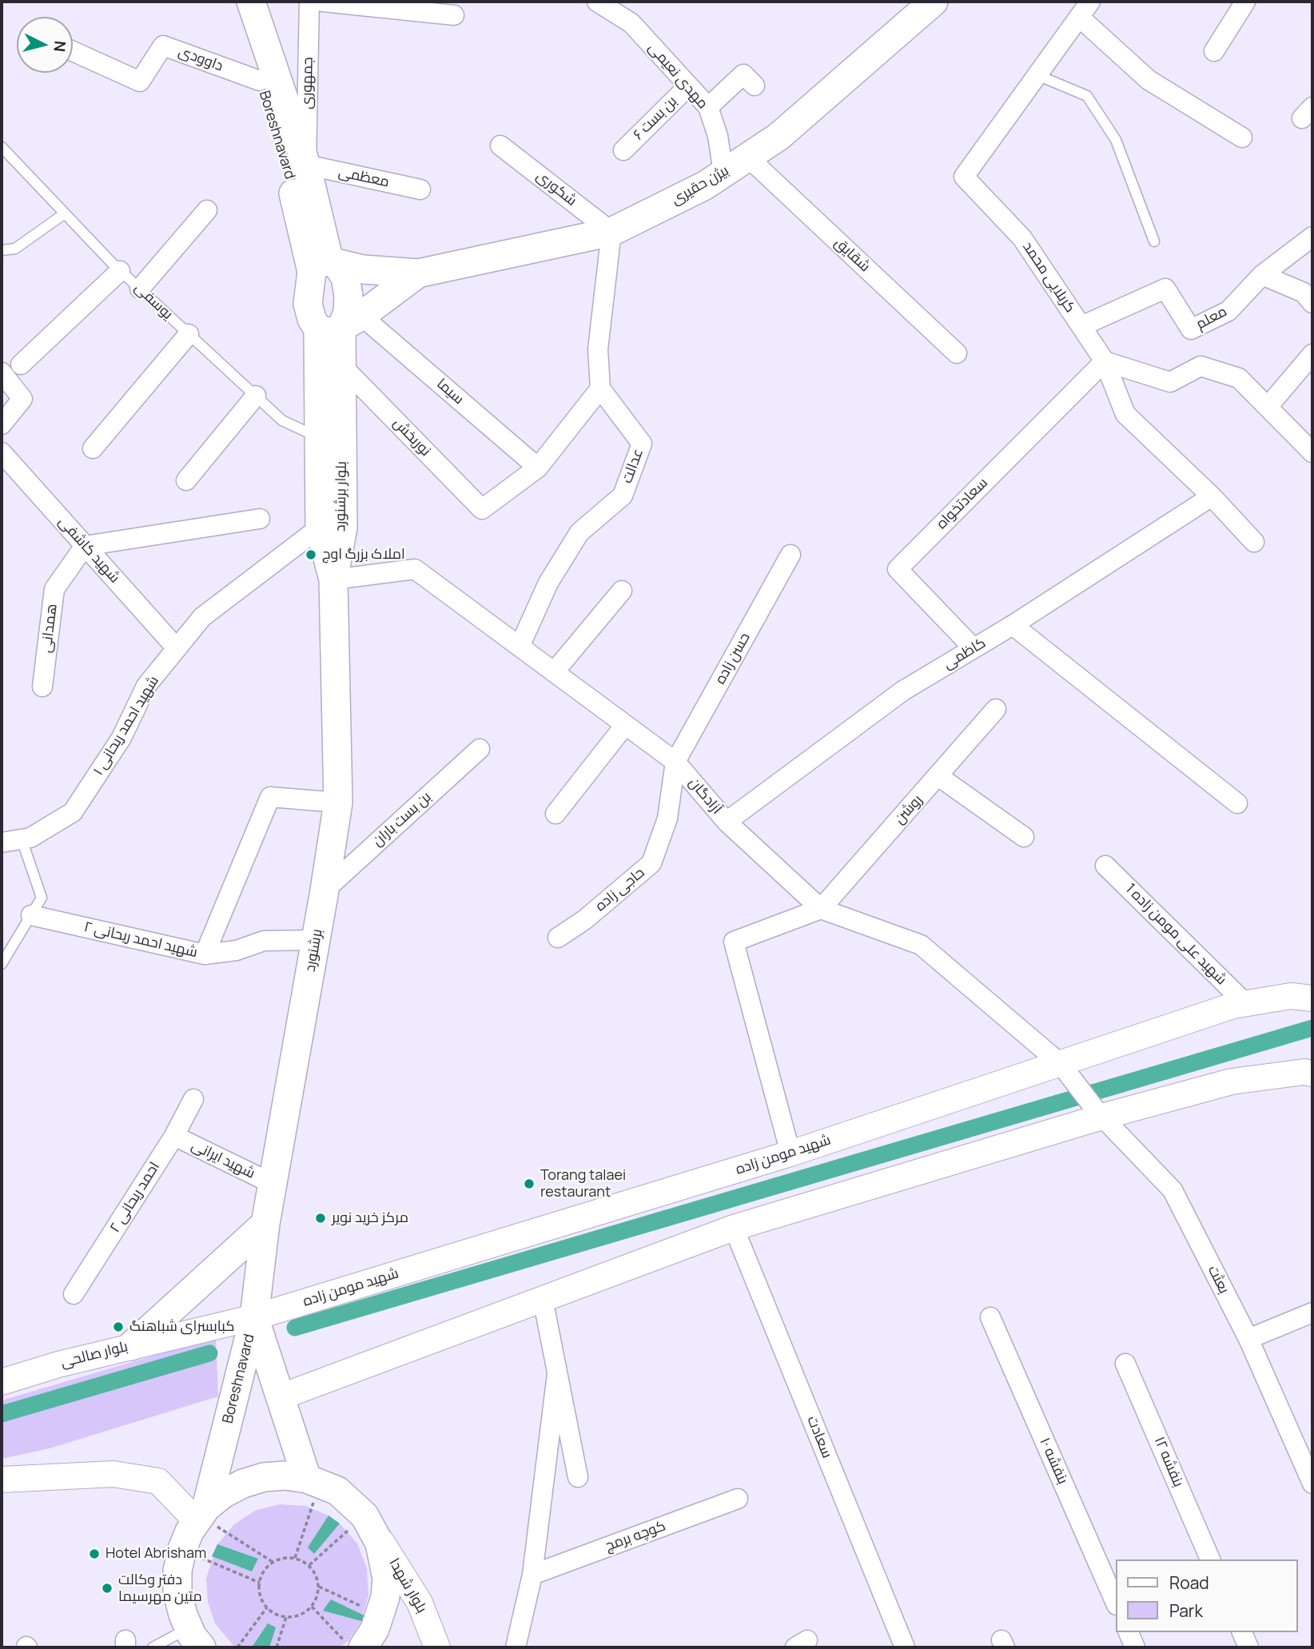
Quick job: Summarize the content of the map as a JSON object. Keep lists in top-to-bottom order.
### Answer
{
  "streets": {
    "main road": [
      "Boreshnavard",
      "بیژن حقیری",
      "بلوار برشنورد",
      "برشنورد"
    ],
    "street": [
      "داوودی",
      "مهدی نعیمی",
      "جمهوری",
      "بن بست ۶",
      "معظمی",
      "شکوری",
      "شقایق",
      "کربلایی محمد",
      "معلم",
      "سیما",
      "نوربخش",
      "عدالت",
      "سعادتخواه",
      "شهید کاشفی",
      "همدانی",
      "کاظمی",
      "حسن زاده",
      "شهید احمد ریحانی ۱",
      "آزادگان",
      "روشن",
      "بن بست باران",
      "حاجی زاده",
      "شهید علی مومن زاده 1",
      "شهید احمد ریحانی ۲",
      "شهید مومن زاده",
      "شهید ایرانی",
      "احمد ریحانی ۲",
      "بعثت",
      "بلوار صالحی",
      "سعادت",
      "بنفشه ۱۰",
      "بنفشه ۱۲",
      "کوچه برمچ",
      "بلوار شهدا"
    ],
    "lane": ["یوسفی"]
  },
  "crossings": [
    ["داوودی", "Boreshnavard"],
    ["مهدی نعیمی", "بن بست ۶"],
    ["مهدی نعیمی", "بیژن حقیری"],
    ["جمهوری", "Boreshnavard"],
    ["جمهوری", "معظمی"],
    ["Boreshnavard", "معظمی"],
    ["Boreshnavard", "برشنورد"],
    ["Boreshnavard", "شهید مومن زاده"],
    ["Boreshnavard", "بلوار صالحی"],
    ["بیژن حقیری", "شکوری"],
    ["بیژن حقیری", "شقایق"],
    ["کربلایی محمد", "معلم"],
    ["کربلایی محمد", "سعادتخواه"],
    ["کربلایی محمد", "کاظمی"],
    ["یوسفی", "بلوار برشنورد"],
    ["سیما", "نوربخش"],
    ["سیما", "بلوار برشنورد"],
    ["نوربخش", "بلوار برشنورد"],
    ["عدالت", "آزادگان"],
    ["بلوار برشنورد", "شهید احمد ریحانی ۱"],
    ["بلوار برشنورد", "آزادگان"],
    ["بلوار برشنورد", "برشنورد"],
    ["سعادتخواه", "کاظمی"],
    ["شهید کاشفی", "همدانی"],
    ["شهید کاشفی", "شهید احمد ریحانی ۱"],
    ["کاظمی", "آزادگان"],
    ["حسن زاده", "آزادگان"],
    ["حسن زاده", "حاجی زاده"],
    ["آزادگان", "روشن"],
    ["آزادگان", "حاجی زاده"],
    ["آزادگان", "برشنورد"],
    ["آزادگان", "شهید مومن زاده"],
    ["آزادگان", "بعثت"],
    ["بن بست باران", "برشنورد"],
    ["شهید علی مومن زاده 1", "شهید مومن زاده"],
    ["شهید احمد ریحانی ۲", "برشنورد"],
    ["برشنورد", "شهید مومن زاده"],
    ["برشنورد", "شهید ایرانی"],
    ["برشنورد", "بلوار صالحی"],
    ["شهید مومن زاده", "بعثت"],
    ["شهید مومن زاده", "بلوار صالحی"],
    ["شهید ایرانی", "احمد ریحانی ۲"]
  ],
  "places": [
    "املاک بزرگ اوج",
    "Torang talaei restaurant",
    "مرکز خرید نویر",
    "کبابسرای شباهنگ",
    "Hotel Abrisham",
    "دفتر وکالت متین مهرسیما"
  ],
  "legend": ["Road", "Park"],
  "north": "right"
}
